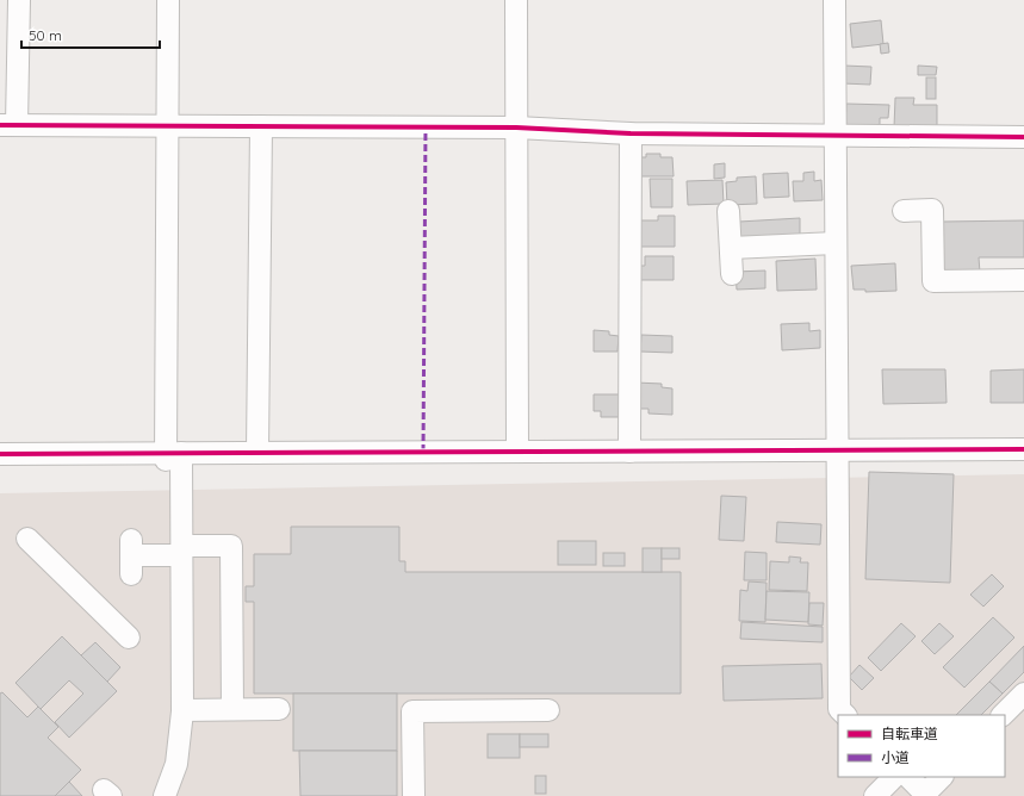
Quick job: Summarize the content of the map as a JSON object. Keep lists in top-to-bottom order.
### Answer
{
  "legend": ["自転車道", "小道"],
  "scale_bar": "50 m"
}
